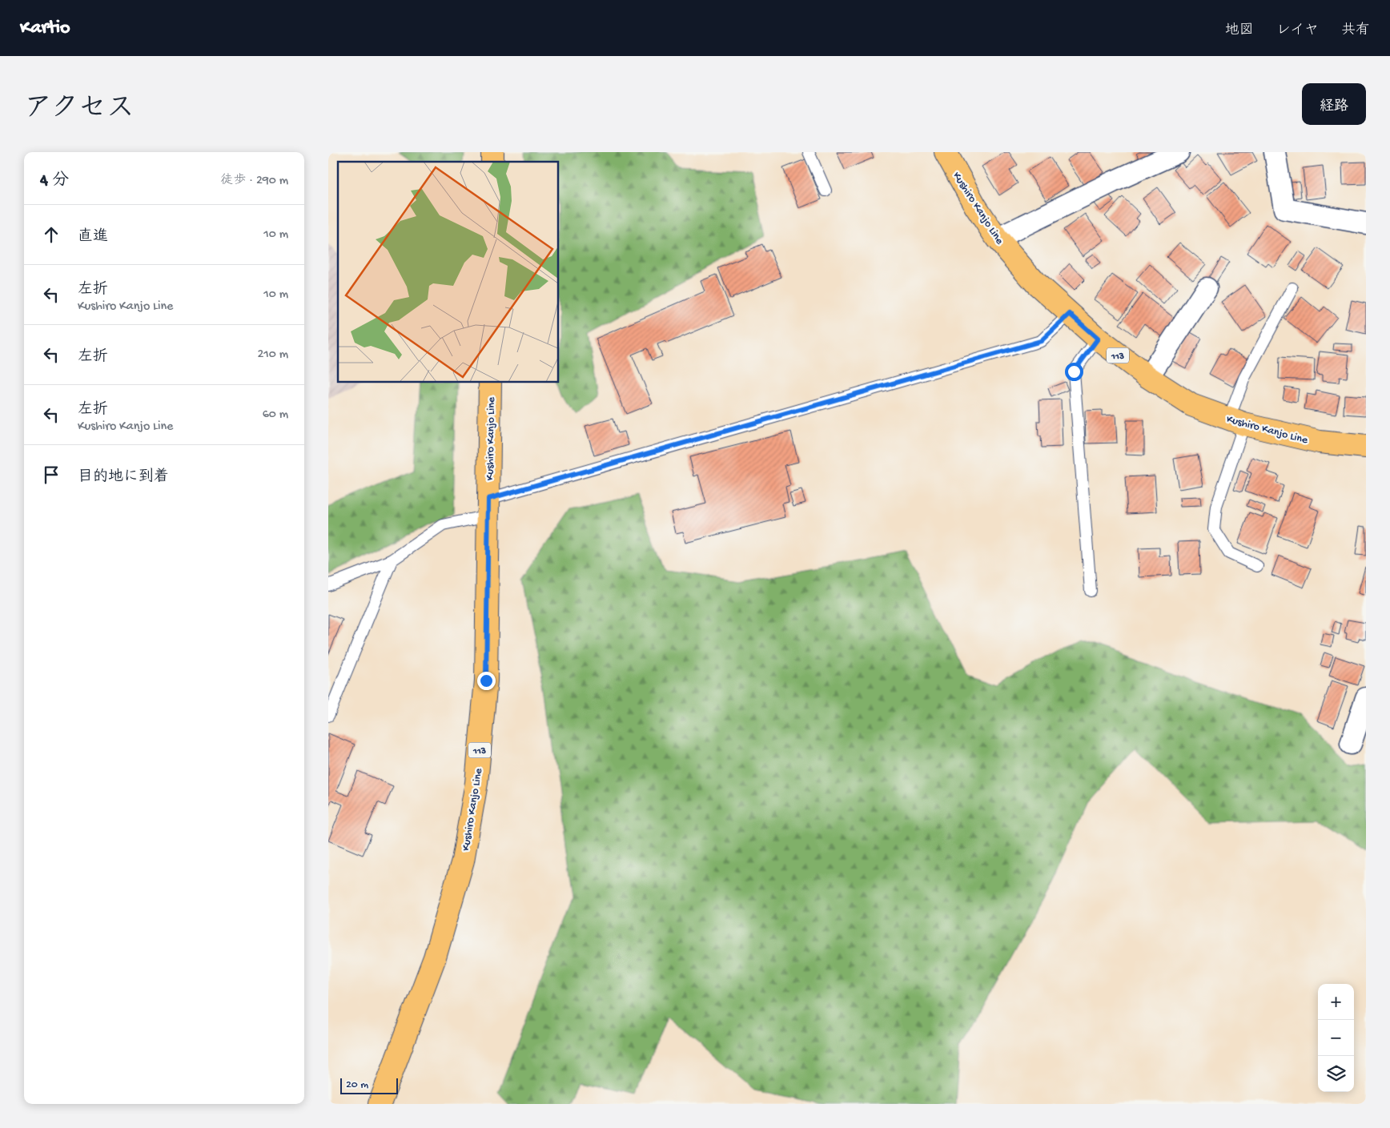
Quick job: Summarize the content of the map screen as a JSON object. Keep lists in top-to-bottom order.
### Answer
{
  "streets": {
    "main road": ["Kushiro Kanjo Line", "113"]
  },
  "scale_bar": "20 m",
  "page": {
    "header": "Kartio",
    "nav": ["地図", "レイヤ", "共有"],
    "title": "アクセス",
    "buttons": "経路",
    "heading": ["4 分", "徒歩 · 290 m"],
    "list": [
      ["直進", "10 m"],
      ["左折", "Kushiro Kanjo Line", "10 m"],
      ["左折", "210 m"],
      ["左折", "Kushiro Kanjo Line", "60 m"],
      "目的地に到着"
    ],
    "map_buttons": ["+", "−"],
    "scale": "20 m"
  }
}
